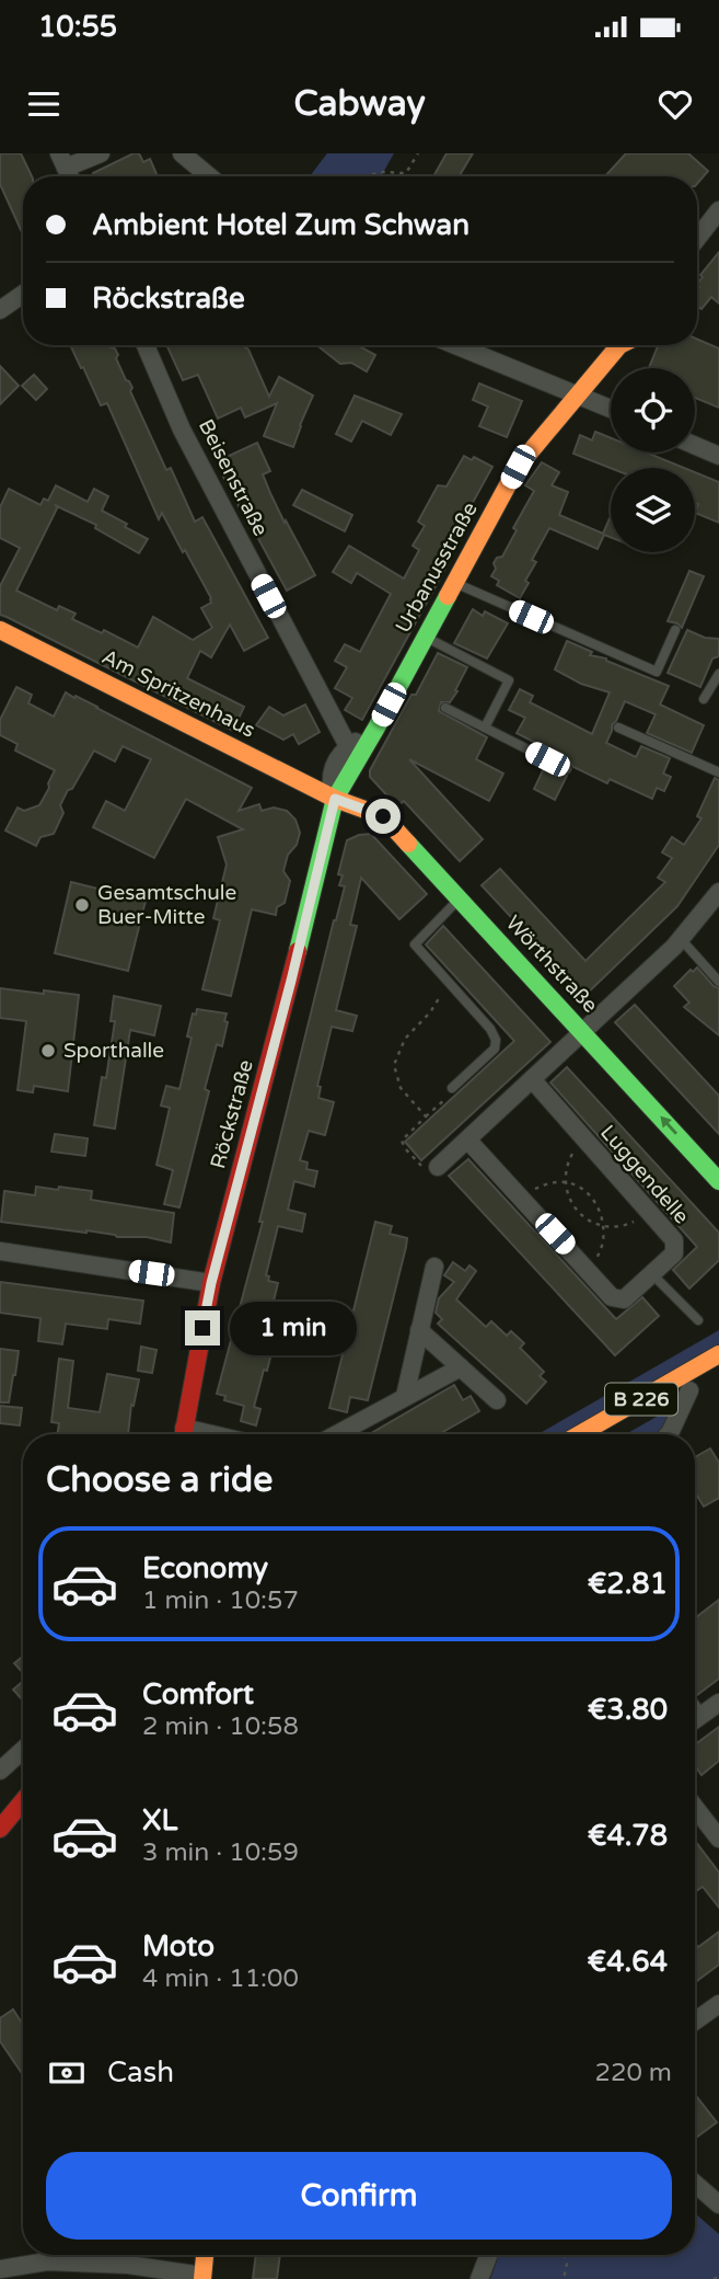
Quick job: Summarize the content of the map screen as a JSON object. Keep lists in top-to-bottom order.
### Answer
{
  "streets": {
    "street": [
      "Beisenstraße",
      "Urbanusstraße",
      "Am Spritzenhaus",
      "Wörthstraße",
      "Röckstraße",
      "Luggendelle",
      "B 226"
    ]
  },
  "crossings": [
    ["Beisenstraße", "Urbanusstraße"],
    ["Urbanusstraße", "Am Spritzenhaus"],
    ["Urbanusstraße", "Wörthstraße"],
    ["Urbanusstraße", "Röckstraße"],
    ["Am Spritzenhaus", "Wörthstraße"],
    ["Am Spritzenhaus", "Röckstraße"],
    ["Wörthstraße", "Röckstraße"]
  ],
  "one_way": ["Wörthstraße"],
  "places": ["Gesamtschule Buer-Mitte", "Sporthalle"],
  "page": {
    "status": "10:55",
    "header": "Cabway",
    "banner": ["Ambient Hotel Zum Schwan", "Röckstraße"],
    "bubble": "1 min",
    "heading": "Choose a ride",
    "list": [
      {
        "name": "Economy",
        "note": "1 min · 10:57",
        "value": "€2.81"
      },
      {
        "name": "Comfort",
        "note": "2 min · 10:58",
        "value": "€3.80"
      },
      {
        "name": "XL",
        "note": "3 min · 10:59",
        "value": "€4.78"
      },
      {
        "name": "Moto",
        "note": "4 min · 11:00",
        "value": "€4.64"
      }
    ],
    "pay": ["Cash", "220 m"],
    "buttons": "Confirm"
  }
}
